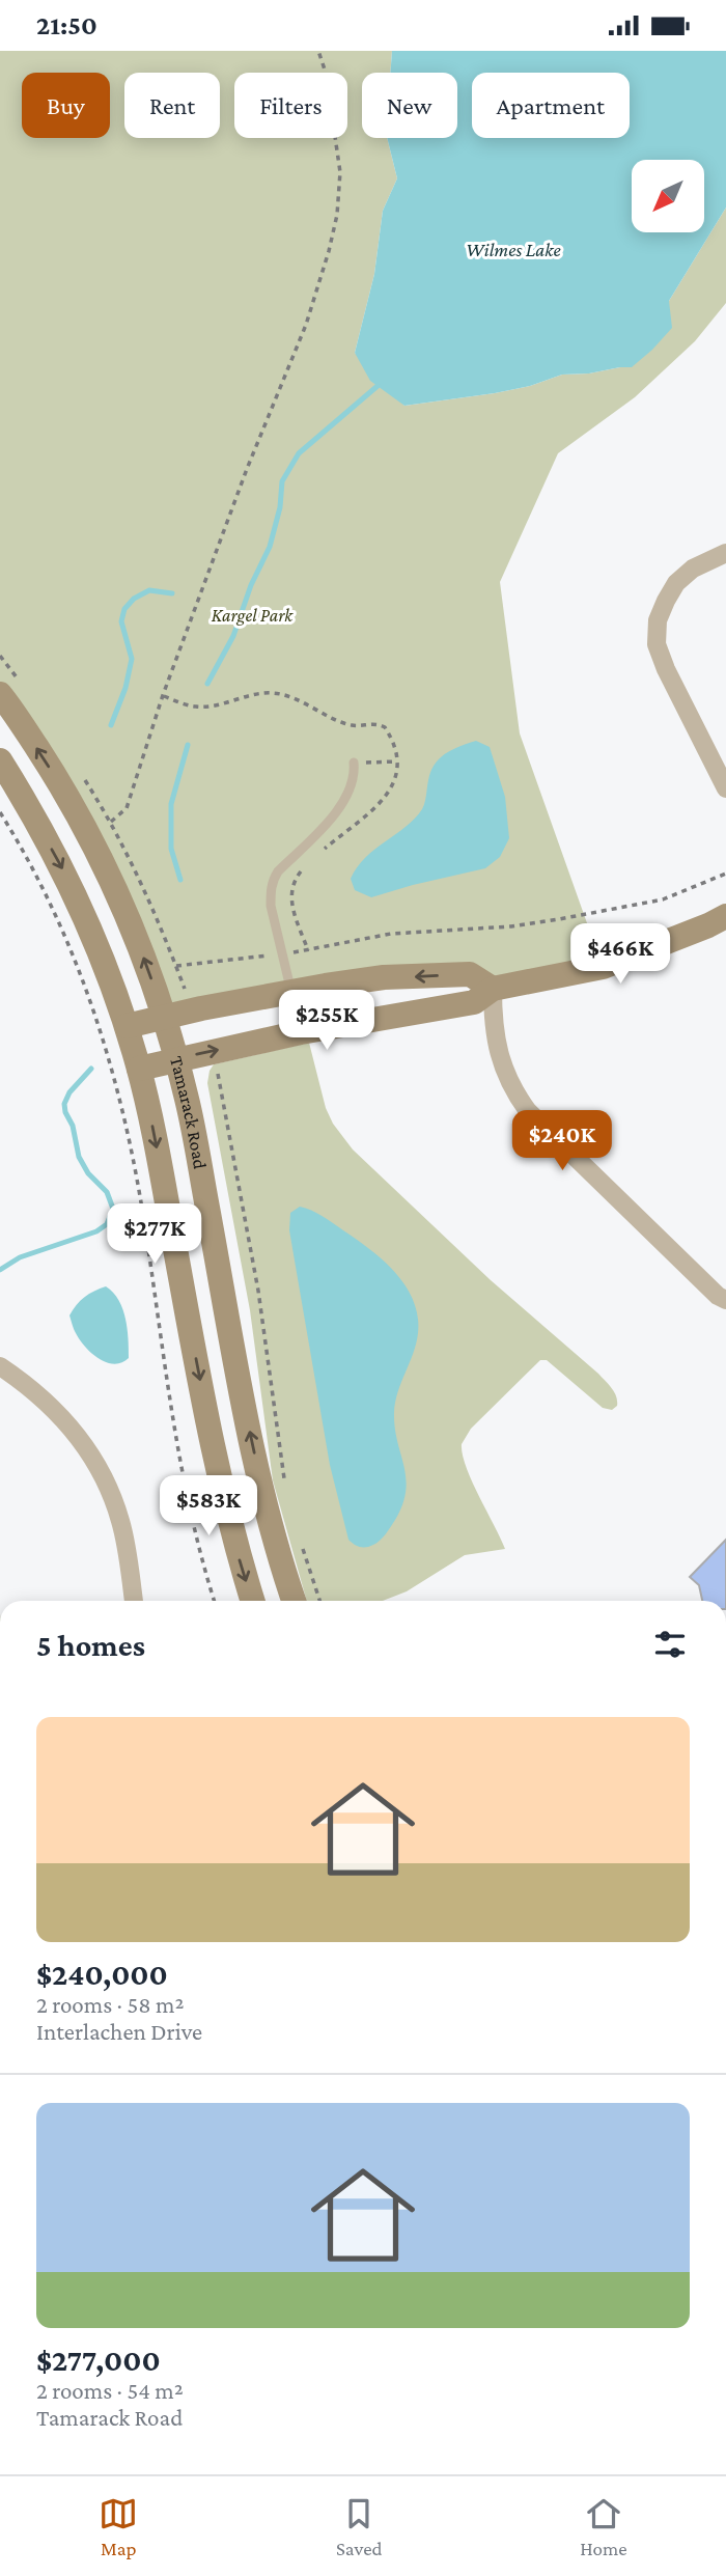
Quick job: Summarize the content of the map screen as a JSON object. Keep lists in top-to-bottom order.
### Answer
{
  "streets": {
    "street": ["Tamarack Road"]
  },
  "water": ["Wilmes Lake"],
  "parks": ["Kargel Park"],
  "north": "bottom left",
  "page": {
    "status": "21:50",
    "chip": [
      "Buy",
      "Rent",
      "Filters",
      "New",
      "Apartment"
    ],
    "price": [
      "$466K",
      "$255K",
      "$240K",
      "$277K",
      "$583K"
    ],
    "heading": "5 homes",
    "list": [
      {
        "name": "$240,000",
        "note": "2 rooms · 58 m² · Interlachen Drive"
      },
      {
        "name": "$277,000",
        "note": "2 rooms · 54 m² · Tamarack Road"
      }
    ],
    "tabs": ["Map", "Saved", "Home"]
  }
}
